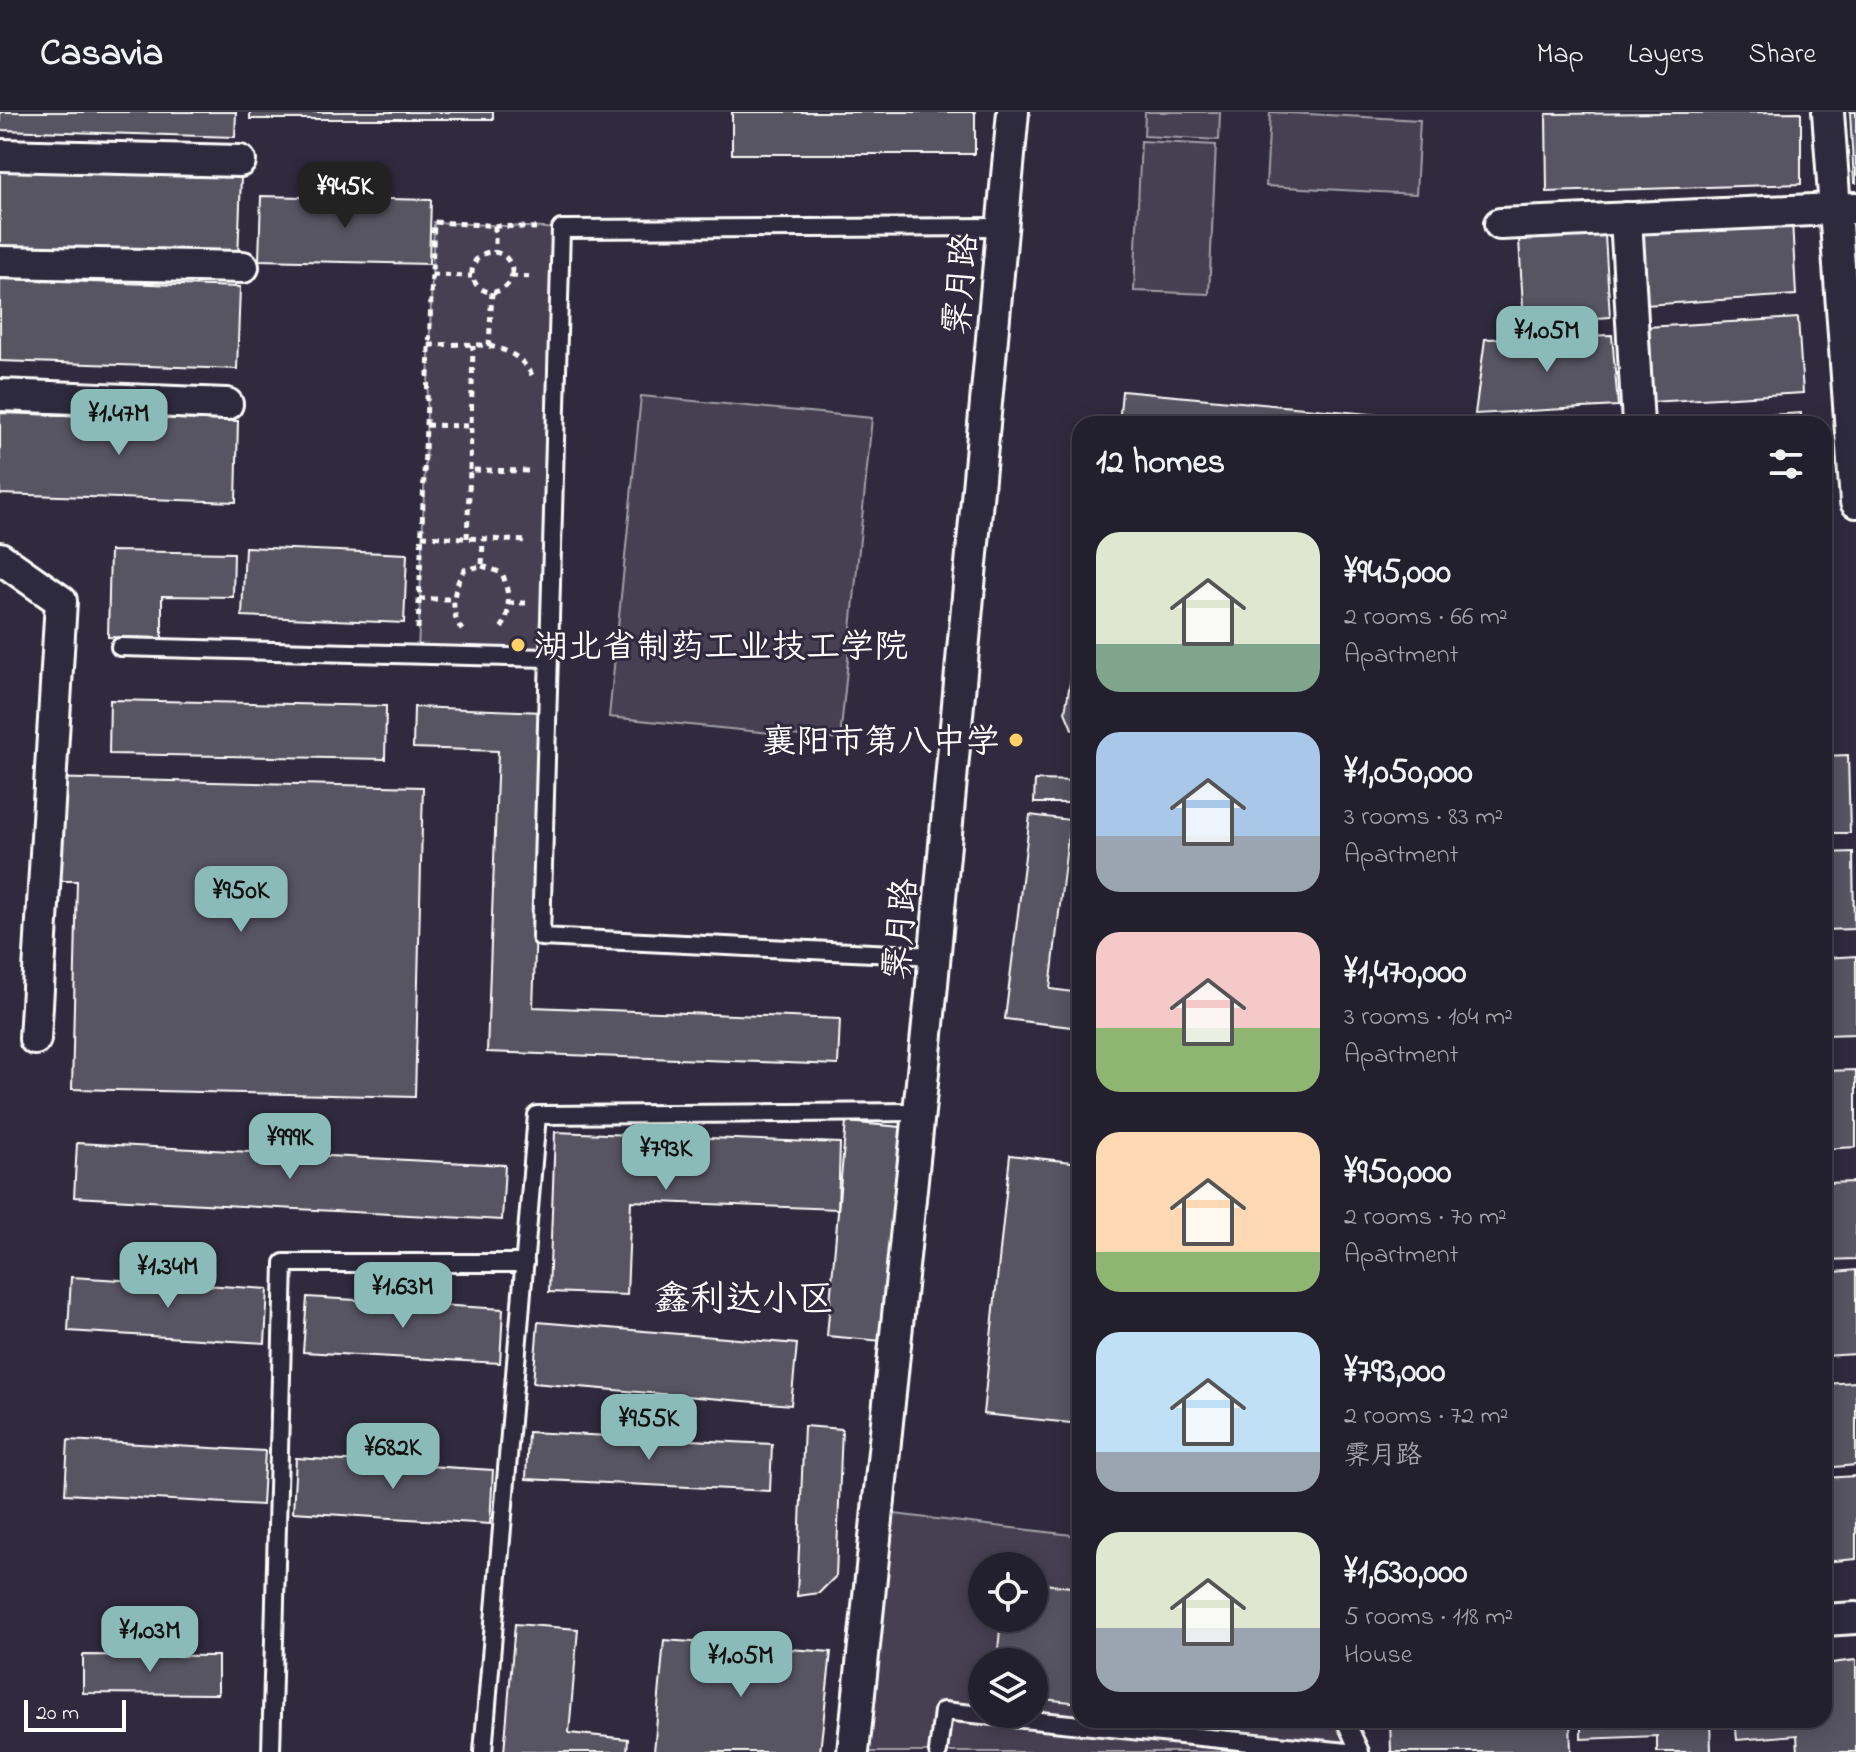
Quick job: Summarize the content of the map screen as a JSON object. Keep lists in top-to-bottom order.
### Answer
{
  "streets": {
    "street": ["霁月路"]
  },
  "districts": ["鑫利达小区"],
  "places": ["湖北省制药工业技工学院", "襄阳市第八中学"],
  "scale_bar": "20 m",
  "page": {
    "header": "Casavia",
    "nav": ["Map", "Layers", "Share"],
    "price": [
      "¥945K",
      "¥1.05M",
      "¥1.47M",
      "¥950K",
      "¥999K",
      "¥793K",
      "¥1.34M",
      "¥1.63M",
      "¥955K",
      "¥682K",
      "¥1.03M",
      "¥1.05M"
    ],
    "heading": "12 homes",
    "list": [
      {
        "name": "¥945,000",
        "note": "2 rooms · 66 m² · Apartment"
      },
      {
        "name": "¥1,050,000",
        "note": "3 rooms · 83 m² · Apartment"
      },
      {
        "name": "¥1,470,000",
        "note": "3 rooms · 104 m² · Apartment"
      },
      {
        "name": "¥950,000",
        "note": "2 rooms · 70 m² · Apartment"
      },
      {
        "name": "¥793,000",
        "note": "2 rooms · 72 m² · 霁月路"
      },
      {
        "name": "¥1,630,000",
        "note": "5 rooms · 118 m² · House"
      }
    ],
    "scale": "20 m"
  }
}
